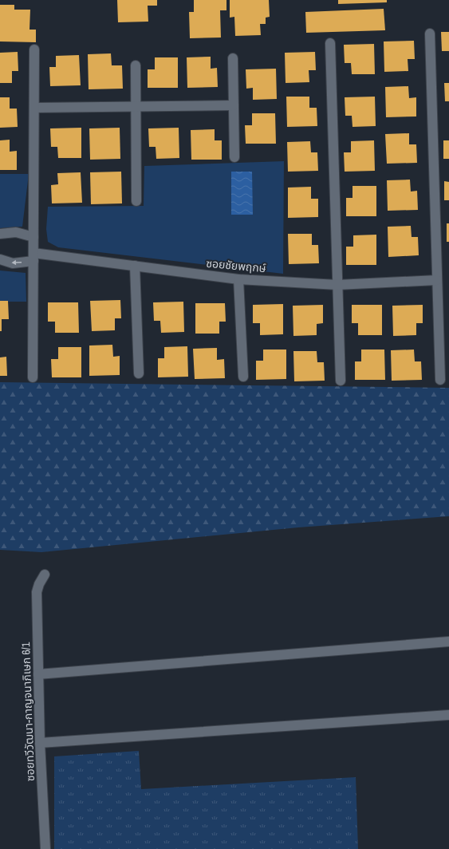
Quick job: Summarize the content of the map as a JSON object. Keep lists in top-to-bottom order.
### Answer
{
  "streets": {
    "street": ["ซอยชัยพฤกษ์", "ซอยทวีวัฒนา-กาญจนาภิเษก 6/1"]
  }
}
